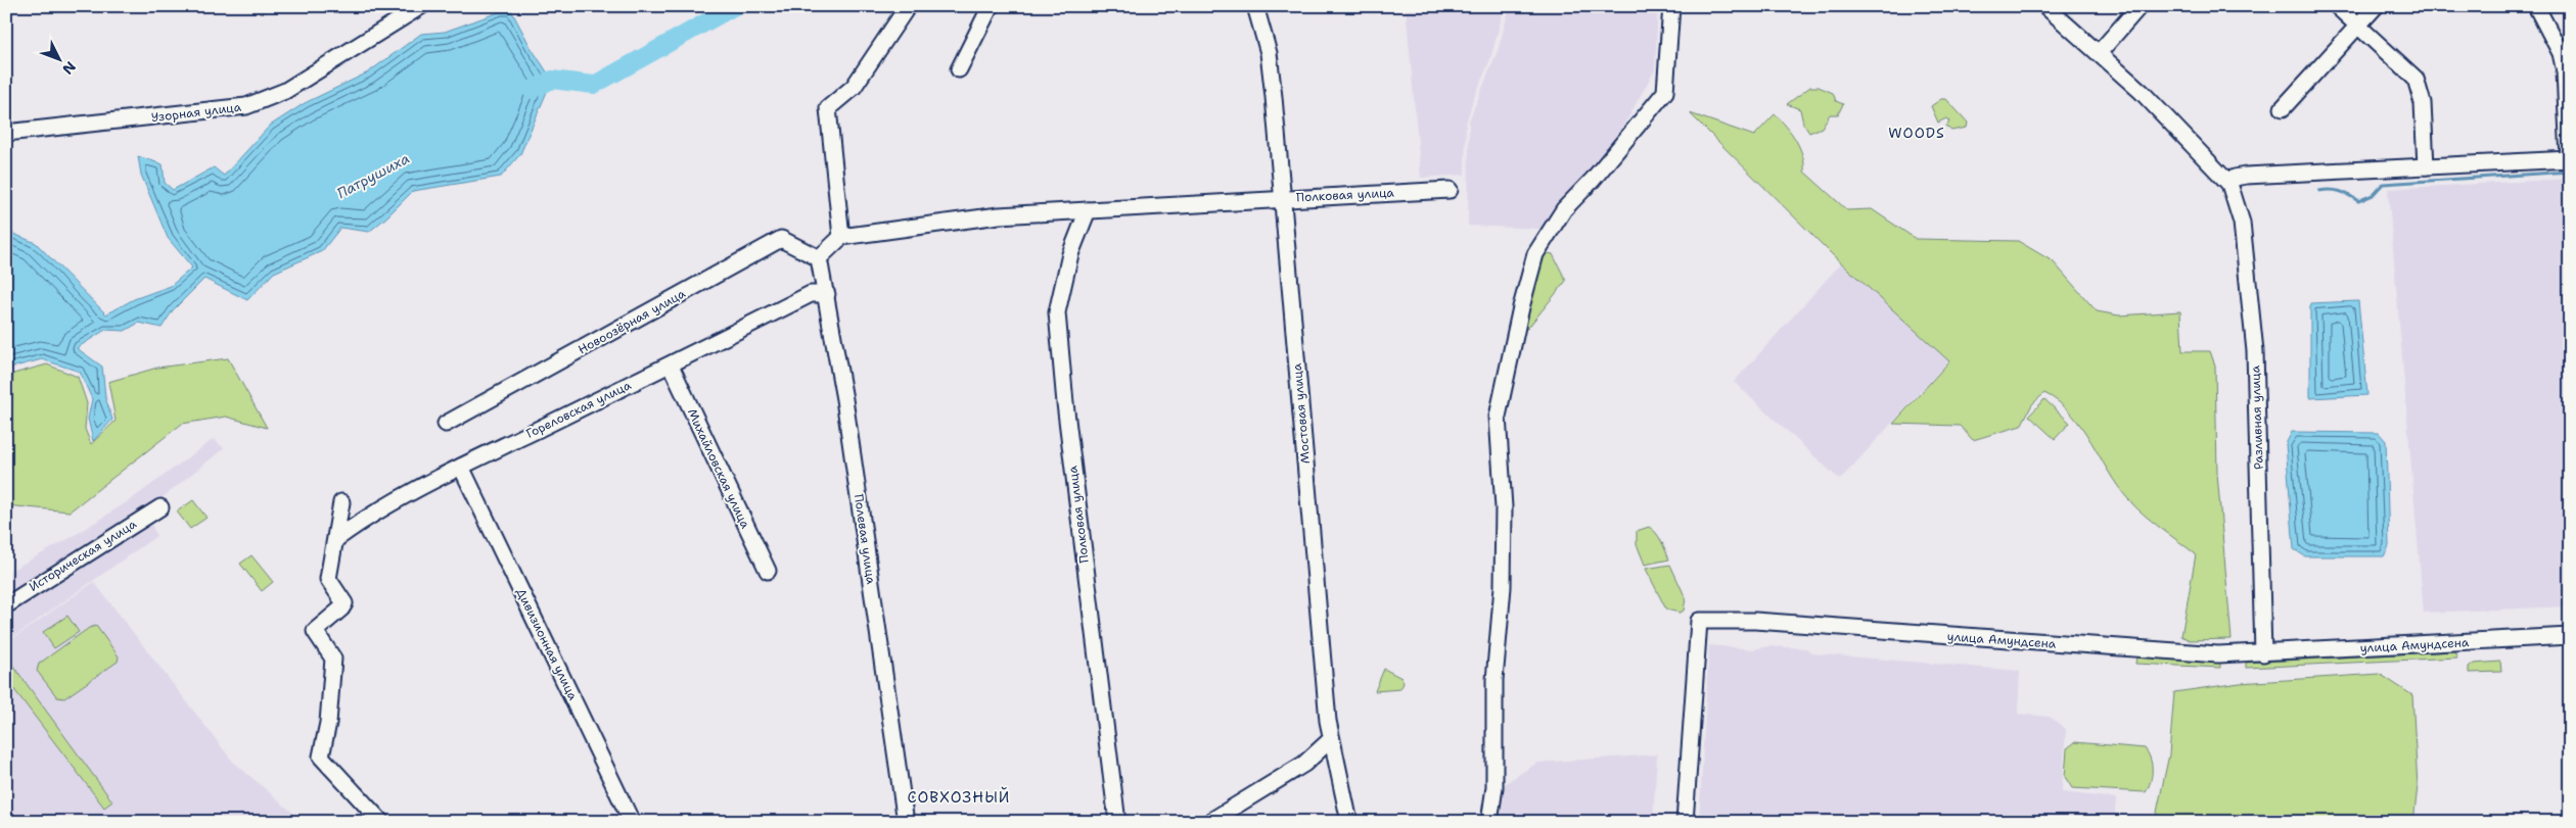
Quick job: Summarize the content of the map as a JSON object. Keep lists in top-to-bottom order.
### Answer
{
  "streets": {
    "street": [
      "Узорная улица",
      "Полковая улица",
      "Новоозёрная улица",
      "Гореловская улица",
      "Мостовая улица",
      "Разливная улица",
      "Михайловская улица",
      "Полевая улица",
      "Историческая улица",
      "улица Амундсена",
      "Дивизионная улица"
    ]
  },
  "crossings": [
    ["Полковая улица", "Мостовая улица"],
    ["Новоозёрная улица", "Полевая улица"],
    ["Гореловская улица", "Михайловская улица"],
    ["Гореловская улица", "Полевая улица"],
    ["Гореловская улица", "Дивизионная улица"],
    ["Разливная улица", "улица Амундсена"]
  ],
  "districts": ["WOODS", "СОВХОЗНЫЙ"],
  "water": ["Патрушиха"],
  "north": "bottom right"
}
